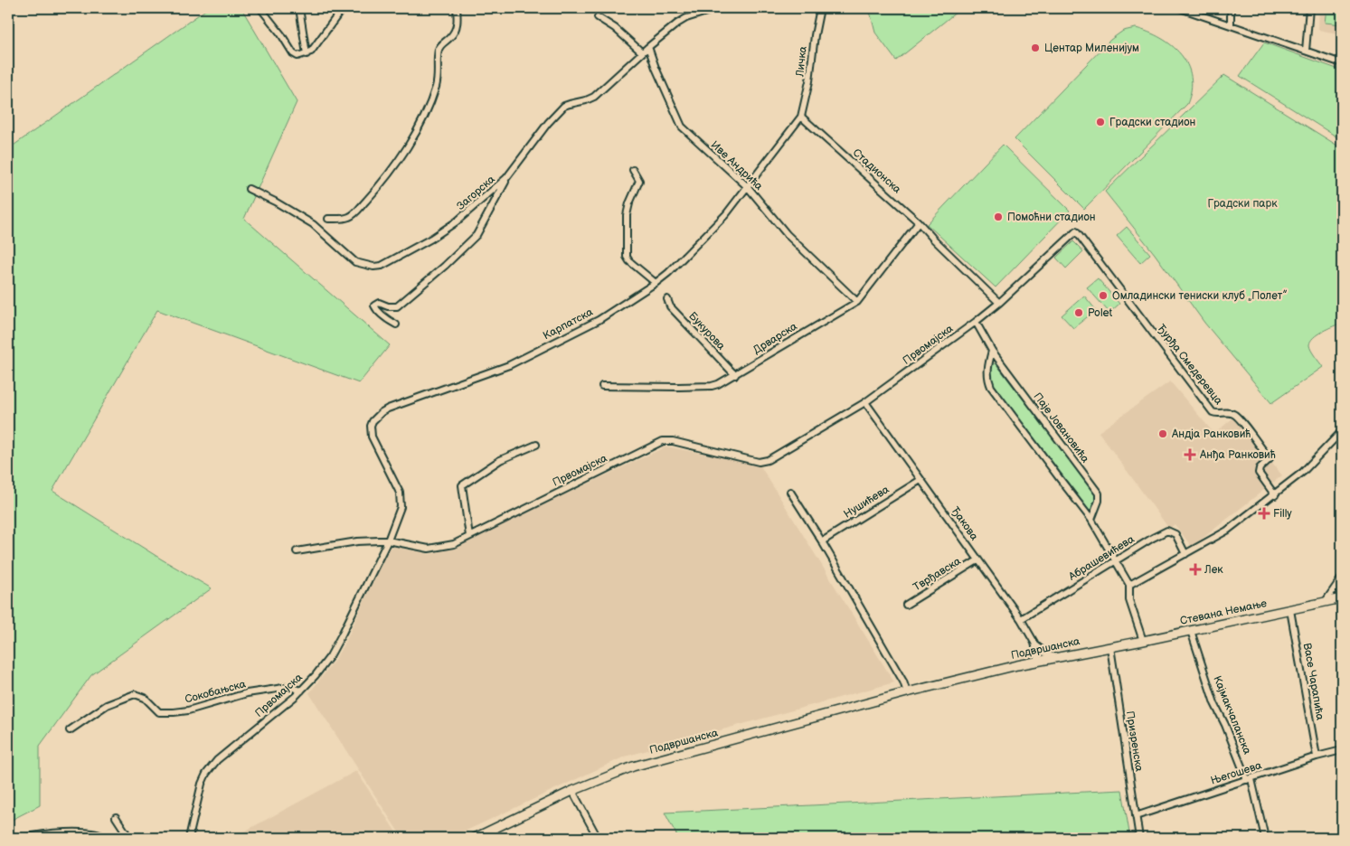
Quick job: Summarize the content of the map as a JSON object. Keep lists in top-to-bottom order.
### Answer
{
  "streets": {
    "street": [
      "Личка",
      "Иве Андрића",
      "Стадионска",
      "Загорска",
      "Карпатска",
      "Букурова",
      "Дрварска",
      "Првомајска",
      "Ђурђа Смедеревца",
      "Паје Јовановића",
      "Нушићева",
      "Ђакова",
      "Абрашевићева",
      "Тврђавска",
      "Стевана Немање",
      "Подвршанска",
      "Васе Чарапића",
      "Сокобањска",
      "Кајмакчаланска",
      "Призренска",
      "Његошева"
    ]
  },
  "crossings": [
    ["Личка", "Стадионска"],
    ["Иве Андрића", "Загорска"],
    ["Иве Андрића", "Карпатска"],
    ["Иве Андрића", "Дрварска"],
    ["Стадионска", "Дрварска"],
    ["Стадионска", "Првомајска"],
    ["Карпатска", "Првомајска"],
    ["Букурова", "Дрварска"],
    ["Првомајска", "Ђурђа Смедеревца"],
    ["Првомајска", "Паје Јовановића"],
    ["Првомајска", "Ђакова"],
    ["Првомајска", "Сокобањска"],
    ["Нушићева", "Ђакова"],
    ["Ђакова", "Абрашевићева"],
    ["Ђакова", "Тврђавска"],
    ["Ђакова", "Подвршанска"],
    ["Стевана Немање", "Подвршанска"],
    ["Стевана Немање", "Васе Чарапића"],
    ["Стевана Немање", "Кајмакчаланска"],
    ["Стевана Немање", "Призренска"],
    ["Подвршанска", "Призренска"],
    ["Васе Чарапића", "Његошева"],
    ["Кајмакчаланска", "Његошева"],
    ["Призренска", "Његошева"]
  ],
  "parks": ["Градски парк"],
  "places": {
    "other": [
      "Центар Миленијум",
      "Градски стадион",
      "Помоћни стадион",
      "Омладински тениски клуб „Полет”",
      "Polet",
      "Андја Ранковић"
    ],
    "health": ["Анђа Ранковић", "Filly", "Лек"]
  }
}
